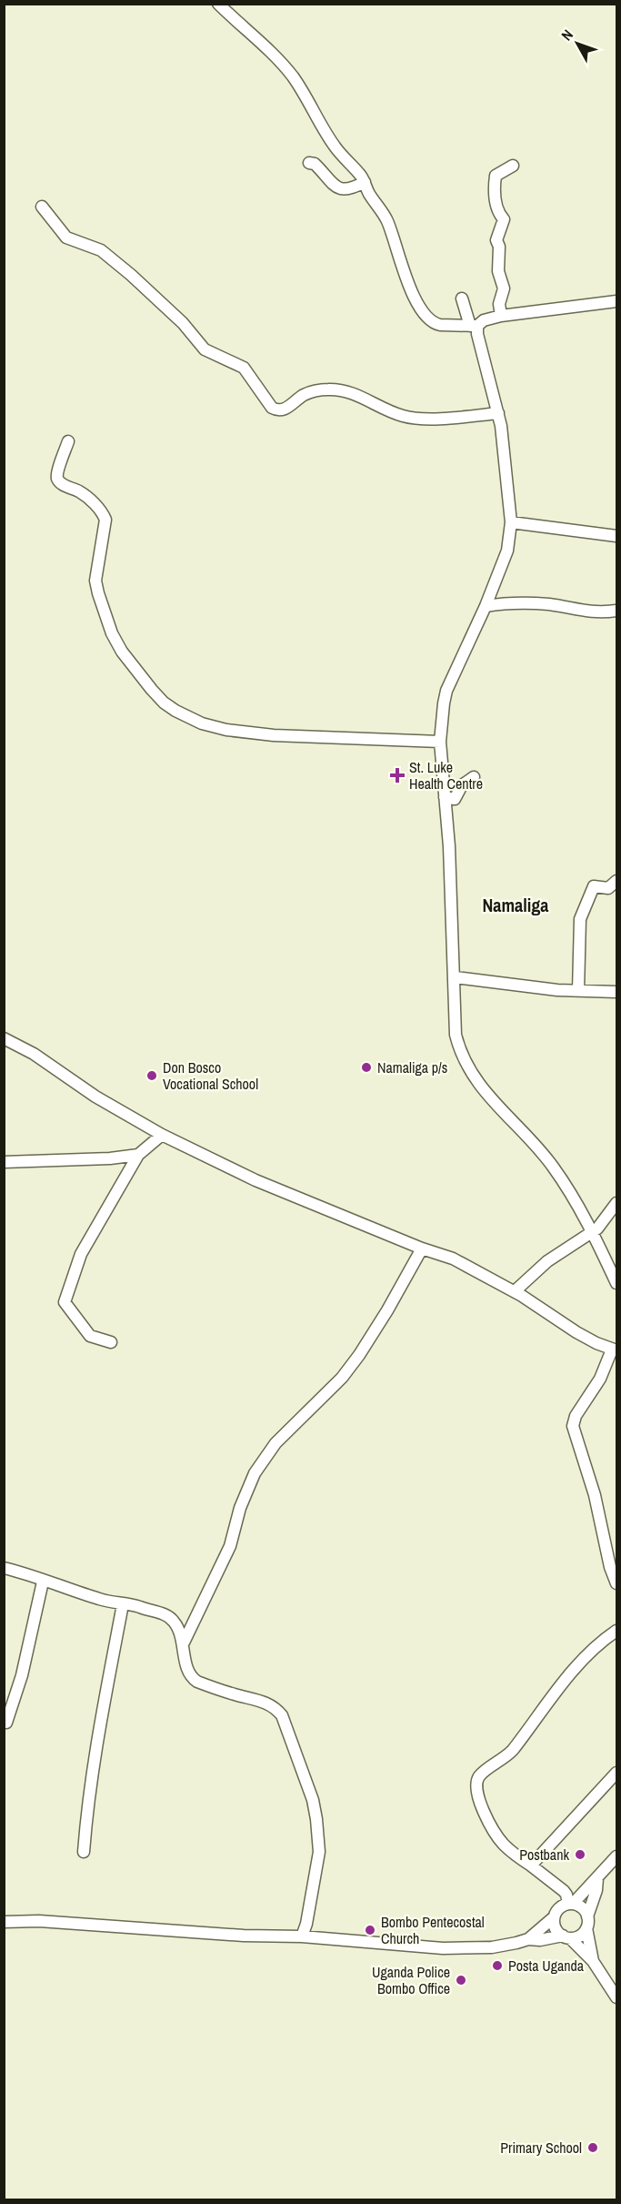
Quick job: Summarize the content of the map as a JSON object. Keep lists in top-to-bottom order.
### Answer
{
  "districts": ["Namaliga"],
  "places": {
    "health": ["St. Luke Health Centre"],
    "other": [
      "Namaliga p/s",
      "Don Bosco Vocational School",
      "Postbank",
      "Bombo Pentecostal Church",
      "Posta Uganda",
      "Uganda Police Bombo Office",
      "Primary School"
    ]
  },
  "north": "top left"
}
